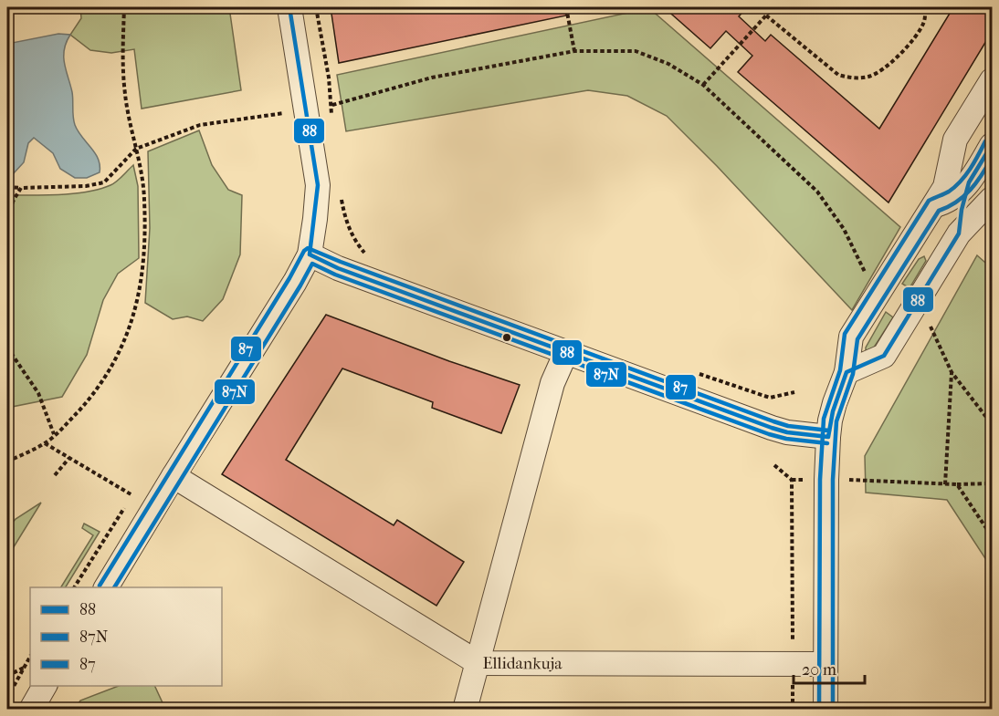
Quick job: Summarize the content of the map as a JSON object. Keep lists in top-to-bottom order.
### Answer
{
  "streets": {
    "street": ["Ellidankuja"]
  },
  "lines": ["transit line 88", "transit line 87", "transit line 87N"],
  "legend": ["88", "87N", "87"],
  "scale_bar": "20 m"
}
